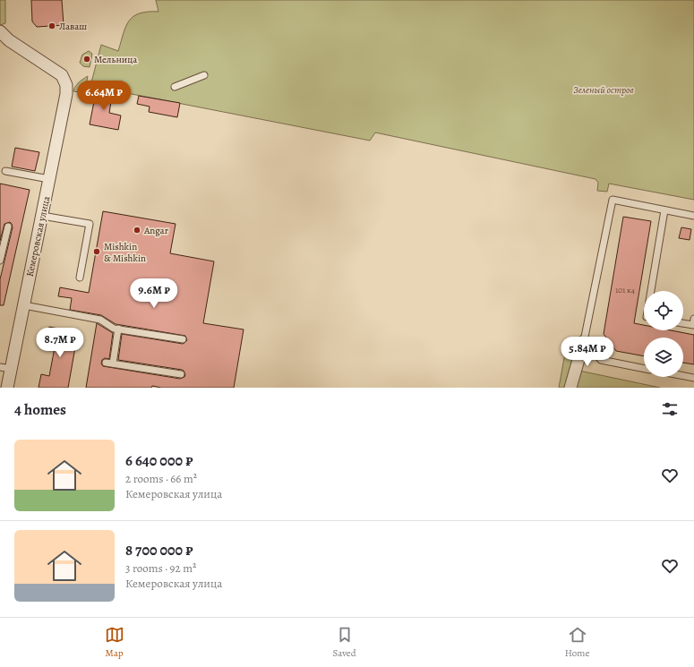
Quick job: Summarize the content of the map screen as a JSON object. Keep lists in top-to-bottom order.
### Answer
{
  "streets": {
    "street": ["Кемеровская улица"]
  },
  "parks": ["Зеленый остров"],
  "places": [
    "Лаваш",
    "Мельница",
    "Angar",
    "Mishkin & Mishkin"
  ],
  "house_numbers": ["101 к4"],
  "page": {
    "price": [
      "6.64M ₽",
      "9.6M ₽",
      "8.7M ₽",
      "5.84M ₽"
    ],
    "heading": "4 homes",
    "list": [
      {
        "name": "6 640 000 ₽",
        "note": "2 rooms · 66 m² · Кемеровская улица"
      },
      {
        "name": "8 700 000 ₽",
        "note": "3 rooms · 92 m² · Кемеровская улица"
      }
    ],
    "tabs": ["Map", "Saved", "Home"]
  }
}
